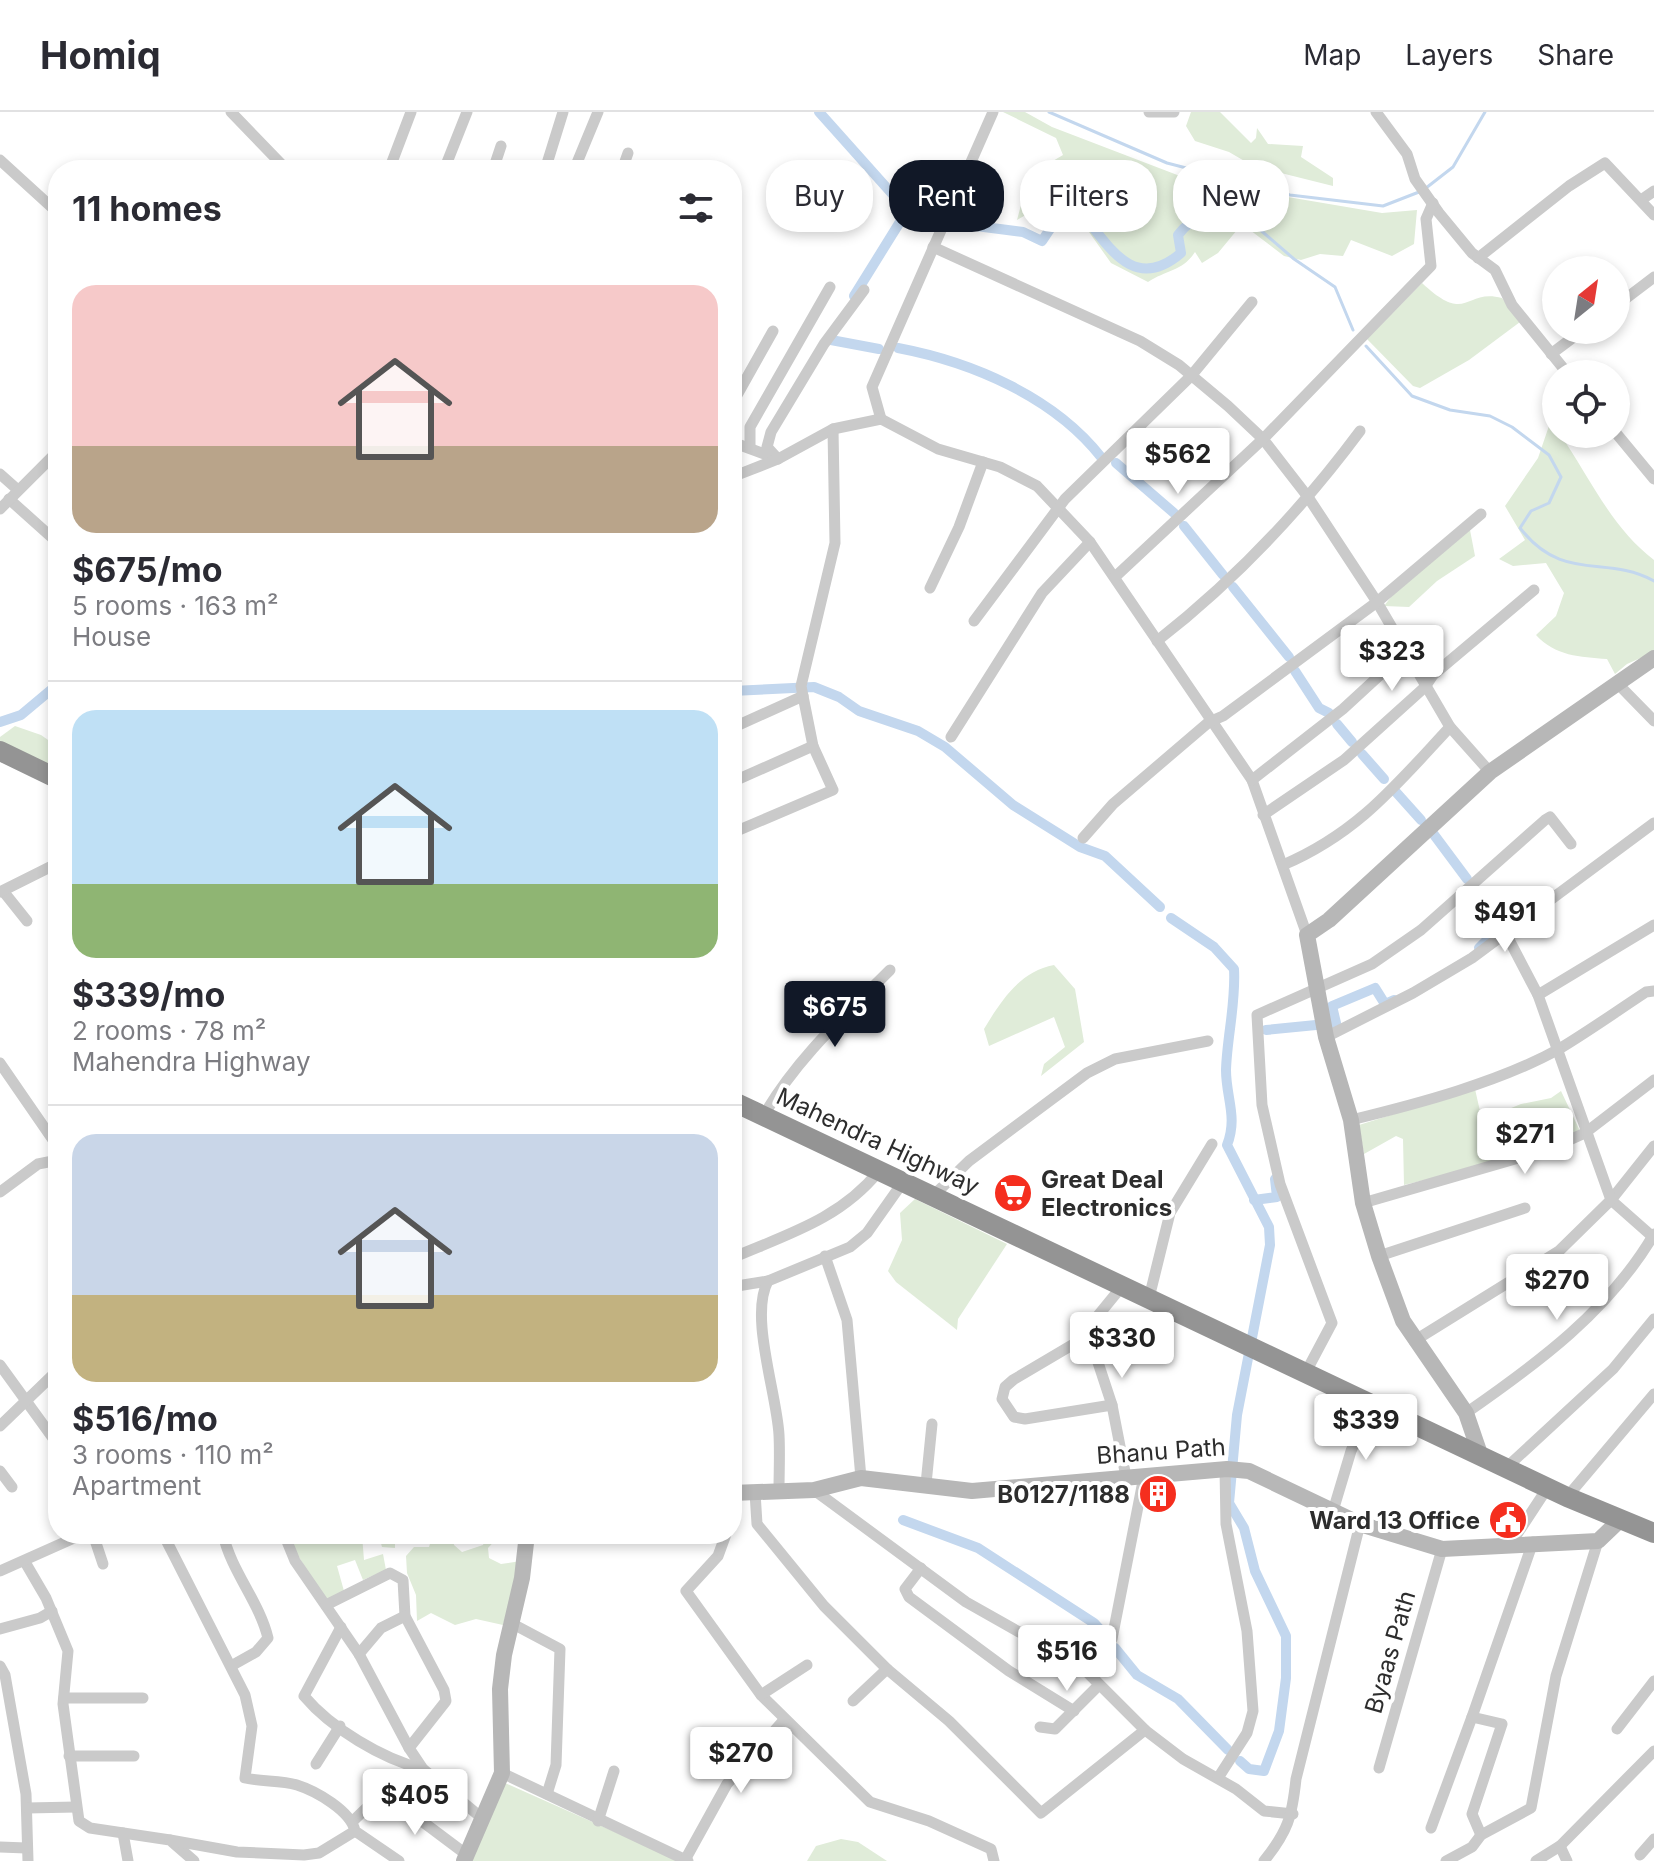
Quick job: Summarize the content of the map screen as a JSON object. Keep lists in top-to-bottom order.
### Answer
{
  "streets": {
    "highway": ["Mahendra Highway"],
    "street": ["Bhanu Path", "Byaas Path"]
  },
  "crossings": [
    ["Bhanu Path", "Byaas Path"]
  ],
  "places": {
    "supermarket": ["Great Deal Electronics"],
    "building": ["B0127/1188"],
    "public building": ["Ward 13 Office"]
  },
  "north": "top right",
  "page": {
    "header": "Homiq",
    "nav": ["Map", "Layers", "Share"],
    "chip": [
      "Buy",
      "Rent",
      "Filters",
      "New"
    ],
    "heading": "11 homes",
    "list": [
      {
        "name": "$675/mo",
        "note": "5 rooms · 163 m² · House"
      },
      {
        "name": "$339/mo",
        "note": "2 rooms · 78 m² · Mahendra Highway"
      },
      {
        "name": "$516/mo",
        "note": "3 rooms · 110 m² · Apartment"
      }
    ],
    "price": [
      "$562",
      "$323",
      "$491",
      "$675",
      "$271",
      "$270",
      "$330",
      "$339",
      "$516",
      "$270",
      "$405"
    ]
  }
}
